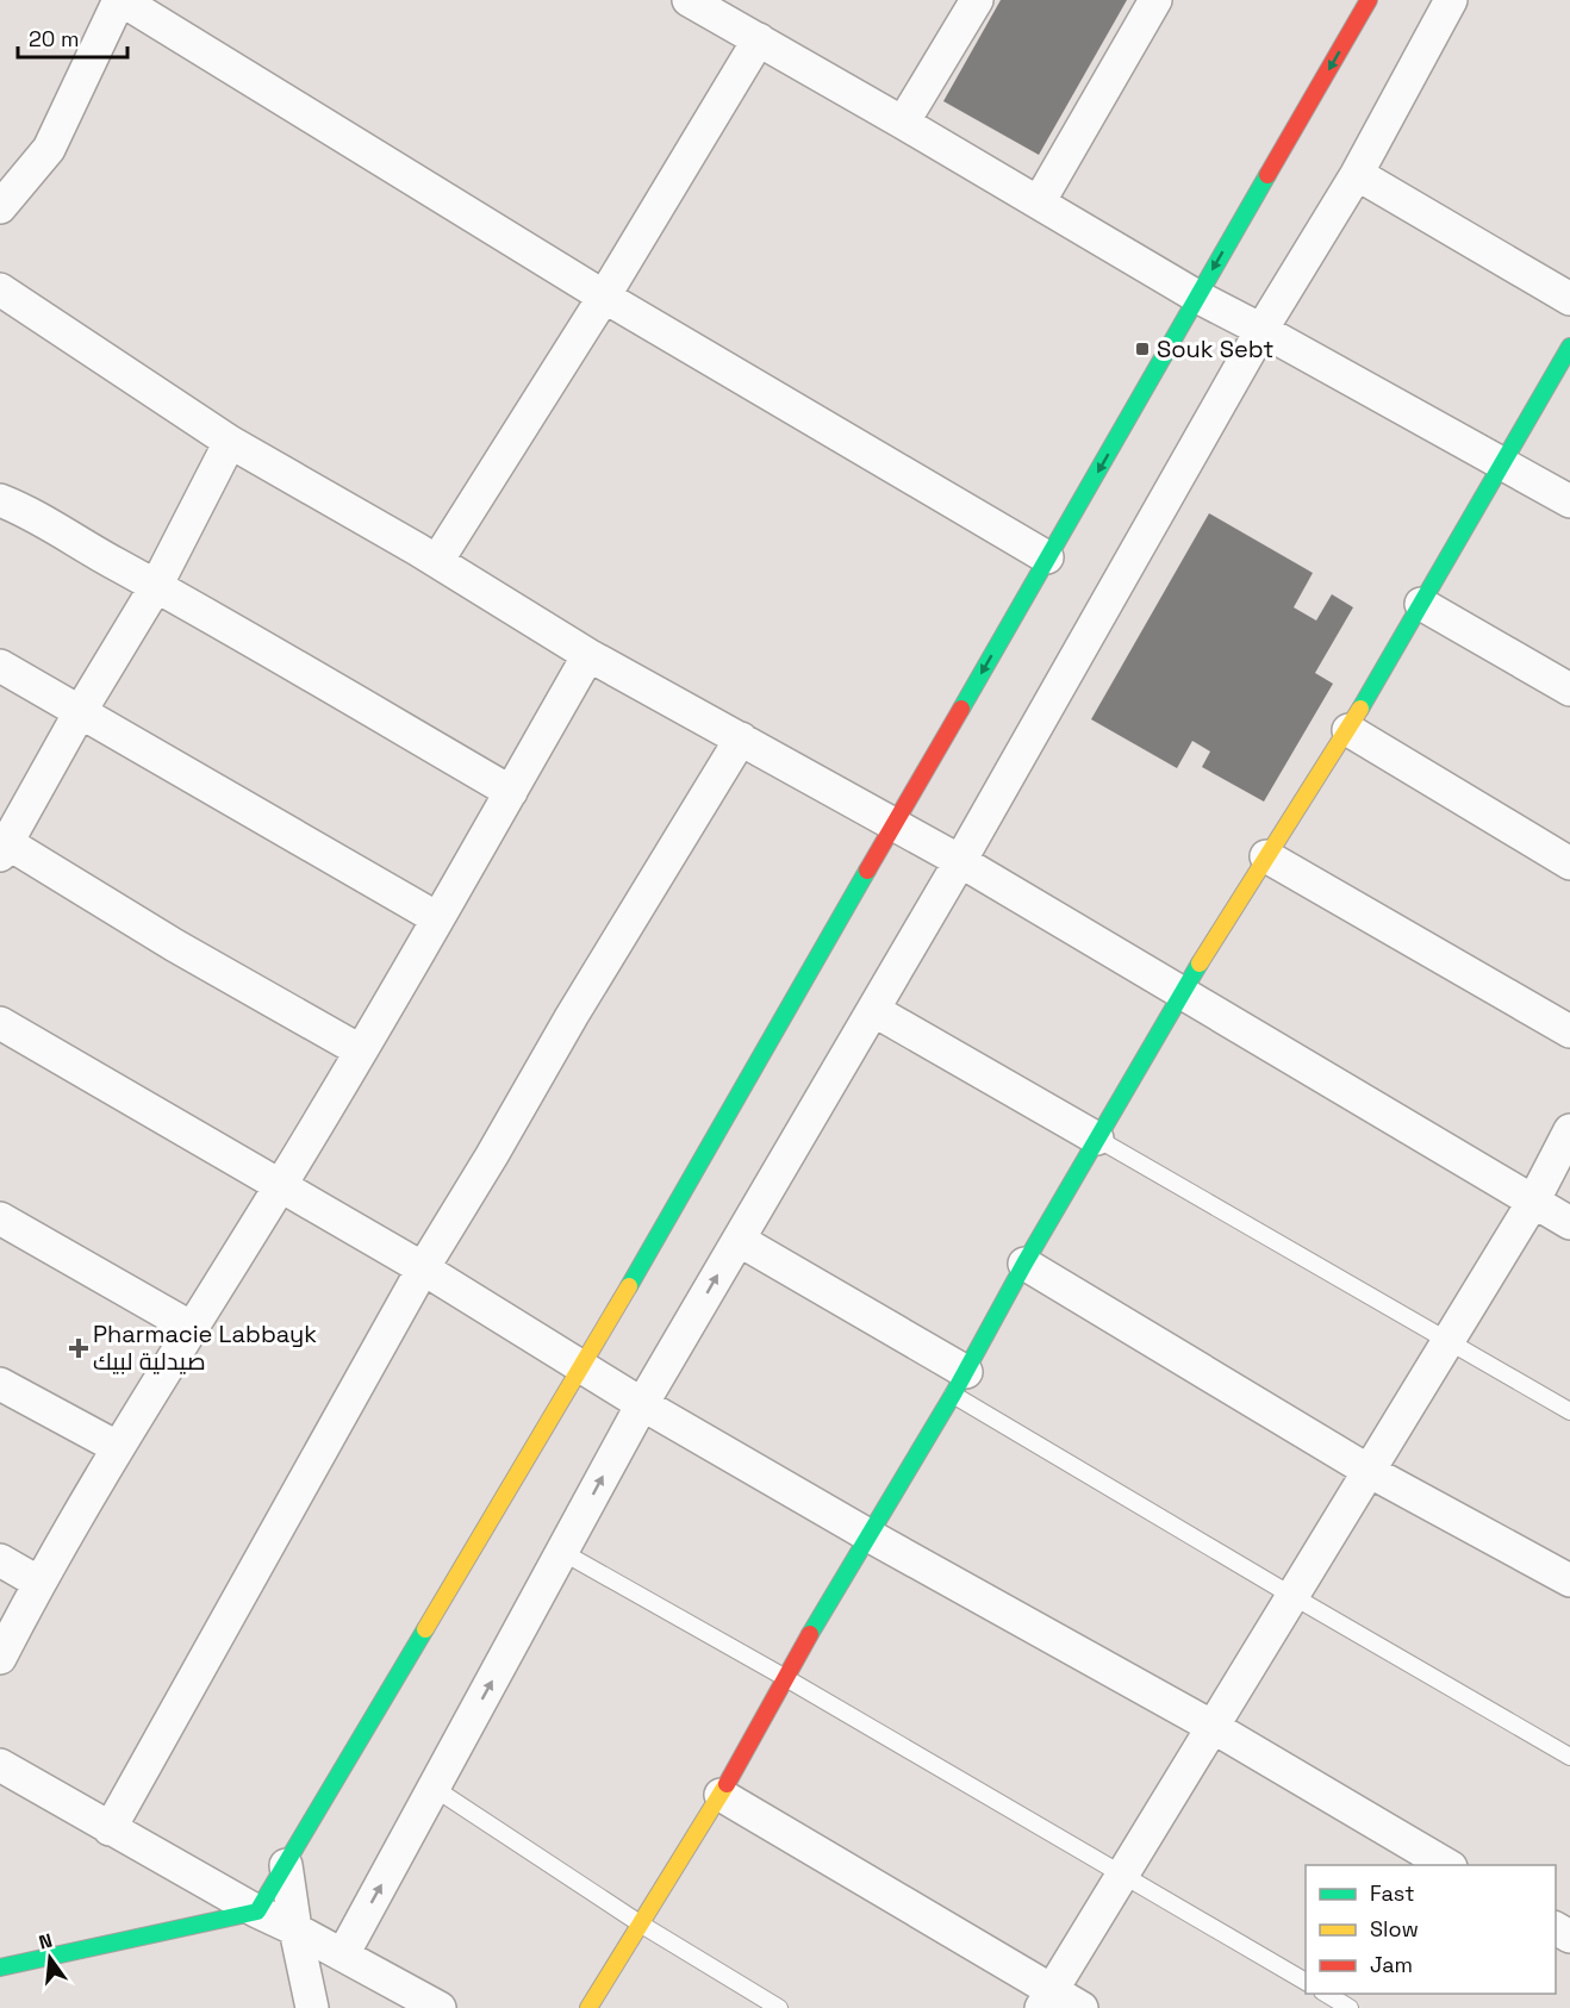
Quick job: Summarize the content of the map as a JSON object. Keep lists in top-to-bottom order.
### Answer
{
  "places": {
    "transit": ["Souk Sebt"],
    "health": ["Pharmacie Labbayk صيدلية لبيك"]
  },
  "legend": ["Fast", "Slow", "Jam"],
  "scale_bar": "20 m",
  "north": "top"
}
